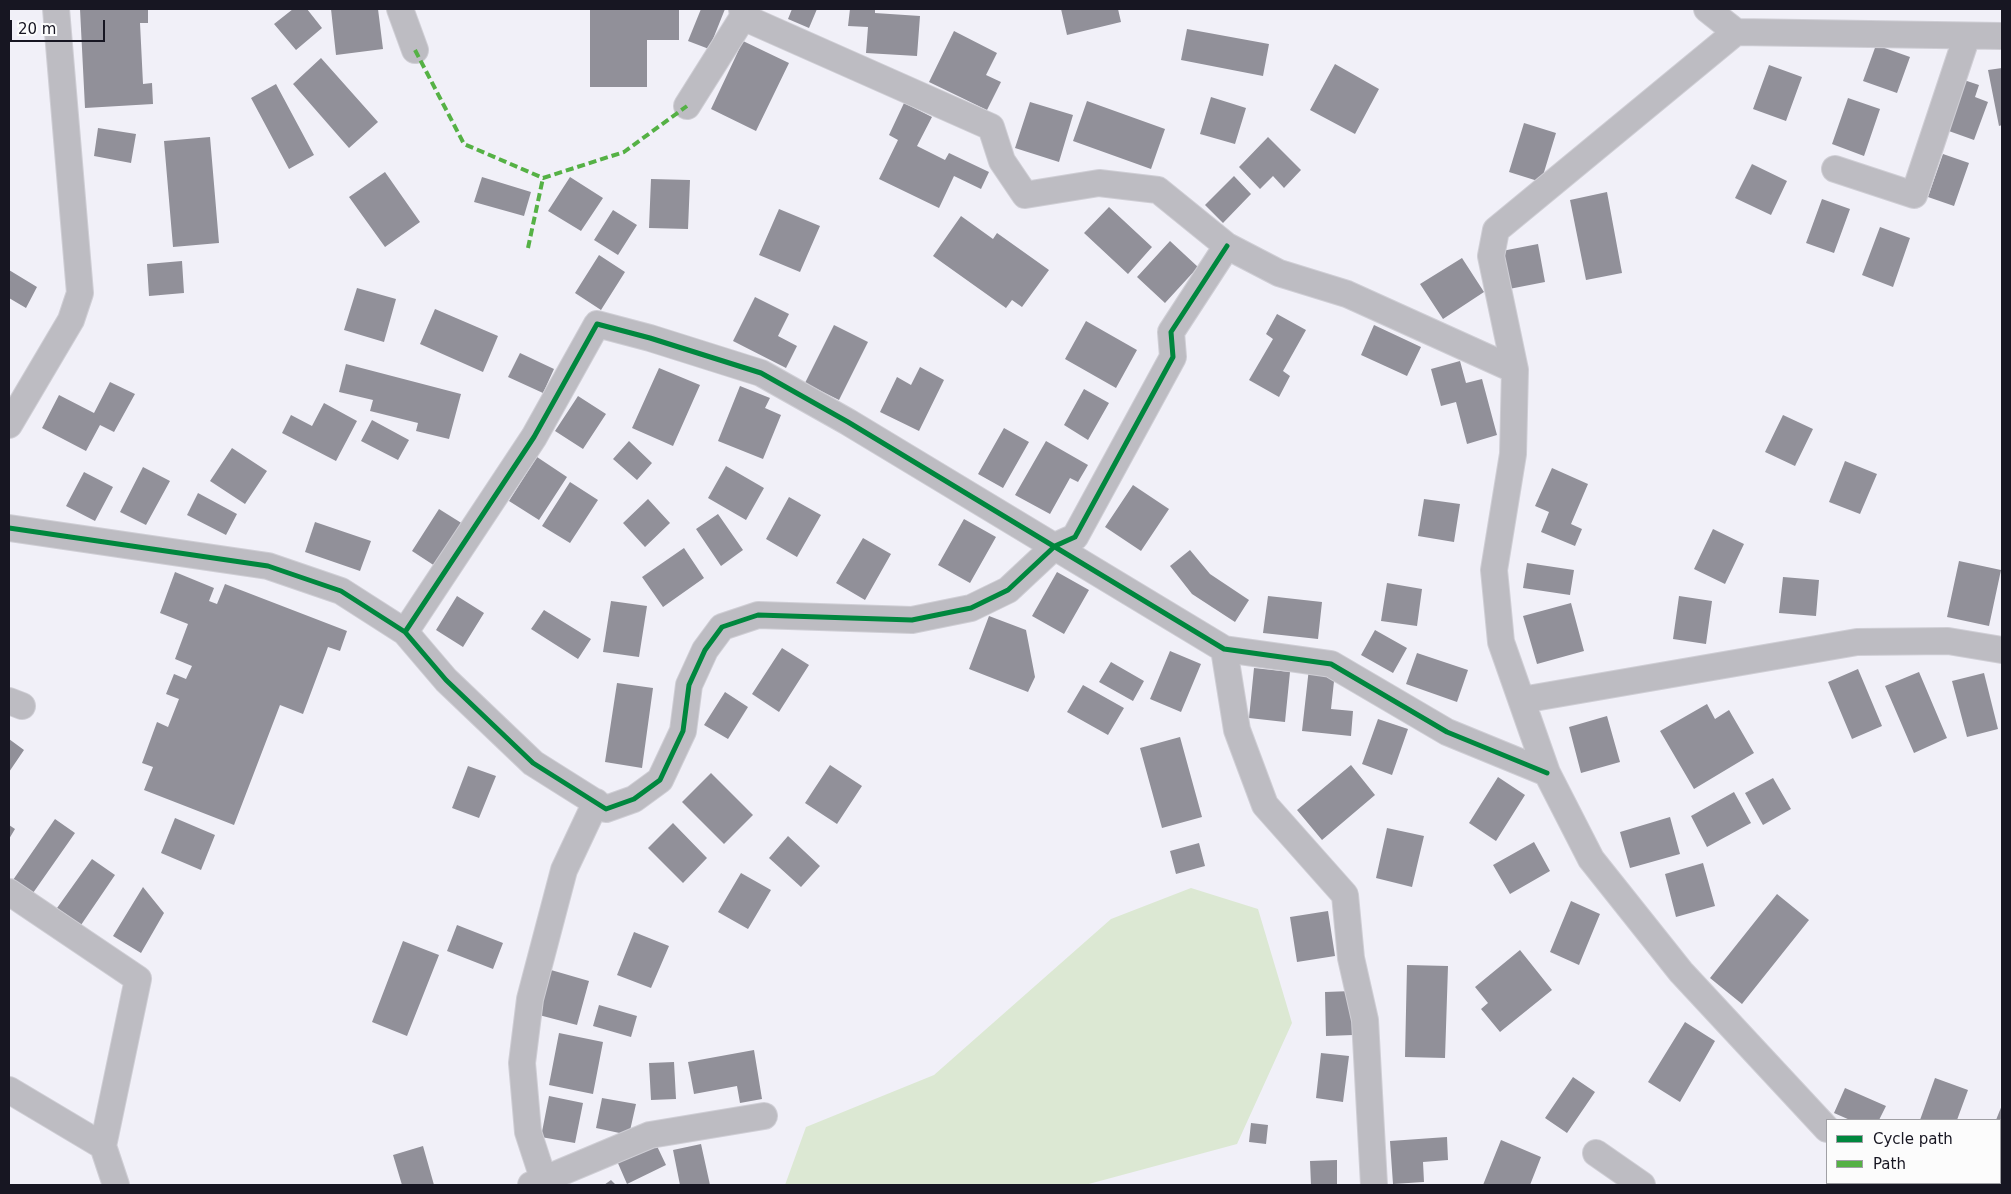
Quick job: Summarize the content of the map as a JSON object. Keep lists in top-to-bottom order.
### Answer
{
  "legend": ["Cycle path", "Path"],
  "scale_bar": "20 m"
}
